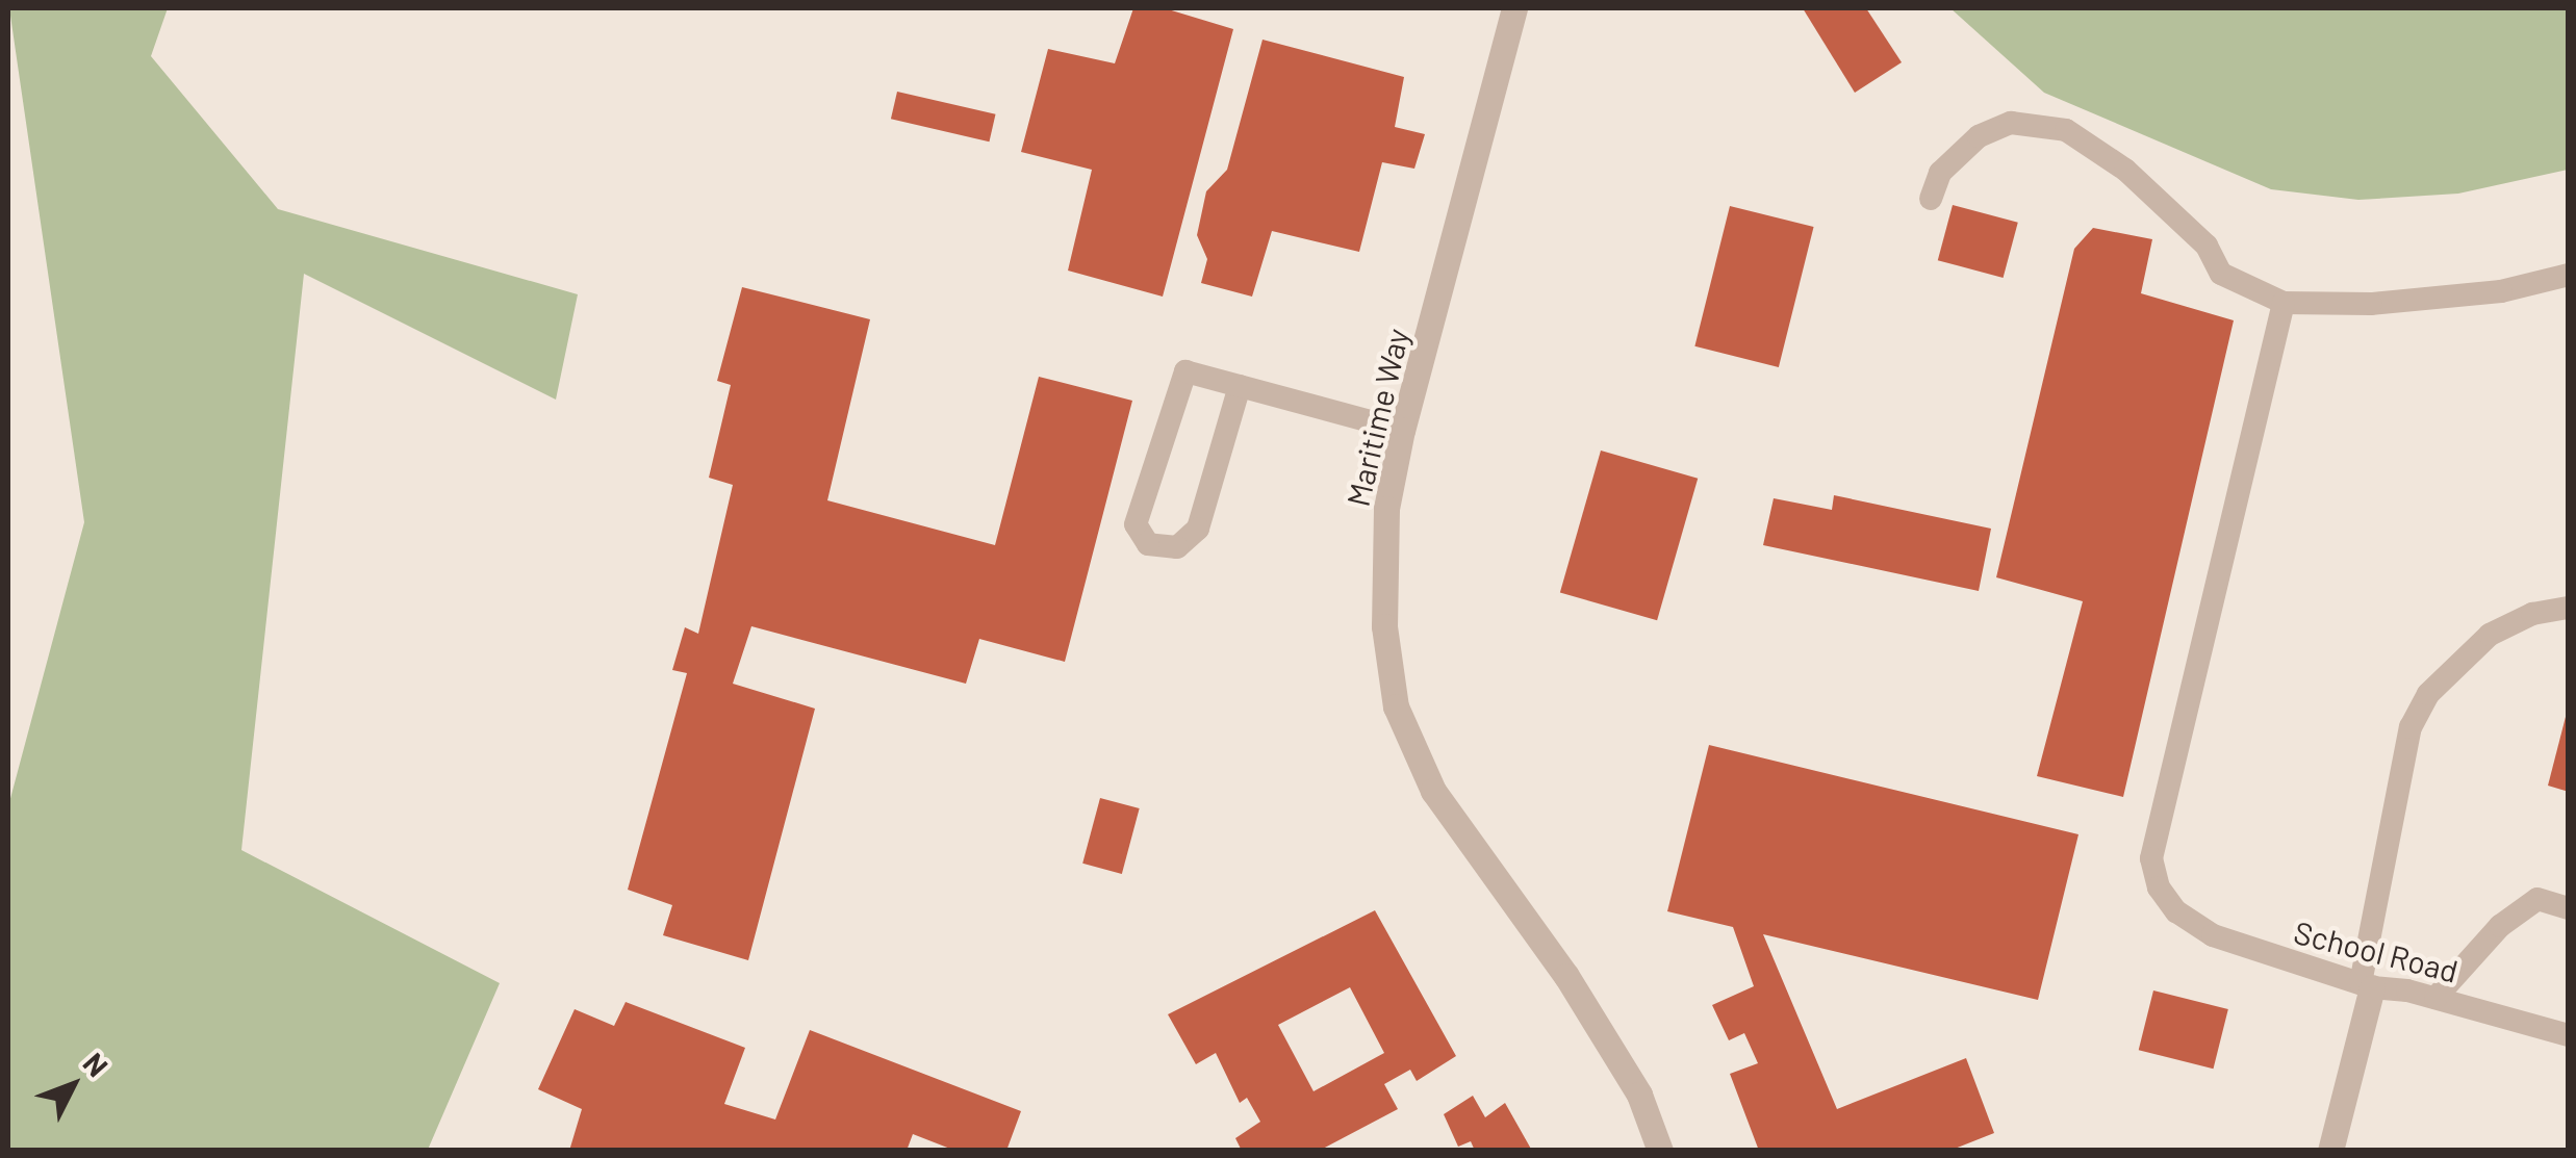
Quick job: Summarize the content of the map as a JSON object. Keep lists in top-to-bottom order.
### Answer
{
  "streets": {
    "street": ["Maritime Way"],
    "lane": ["School Road"]
  },
  "north": "top right"
}
